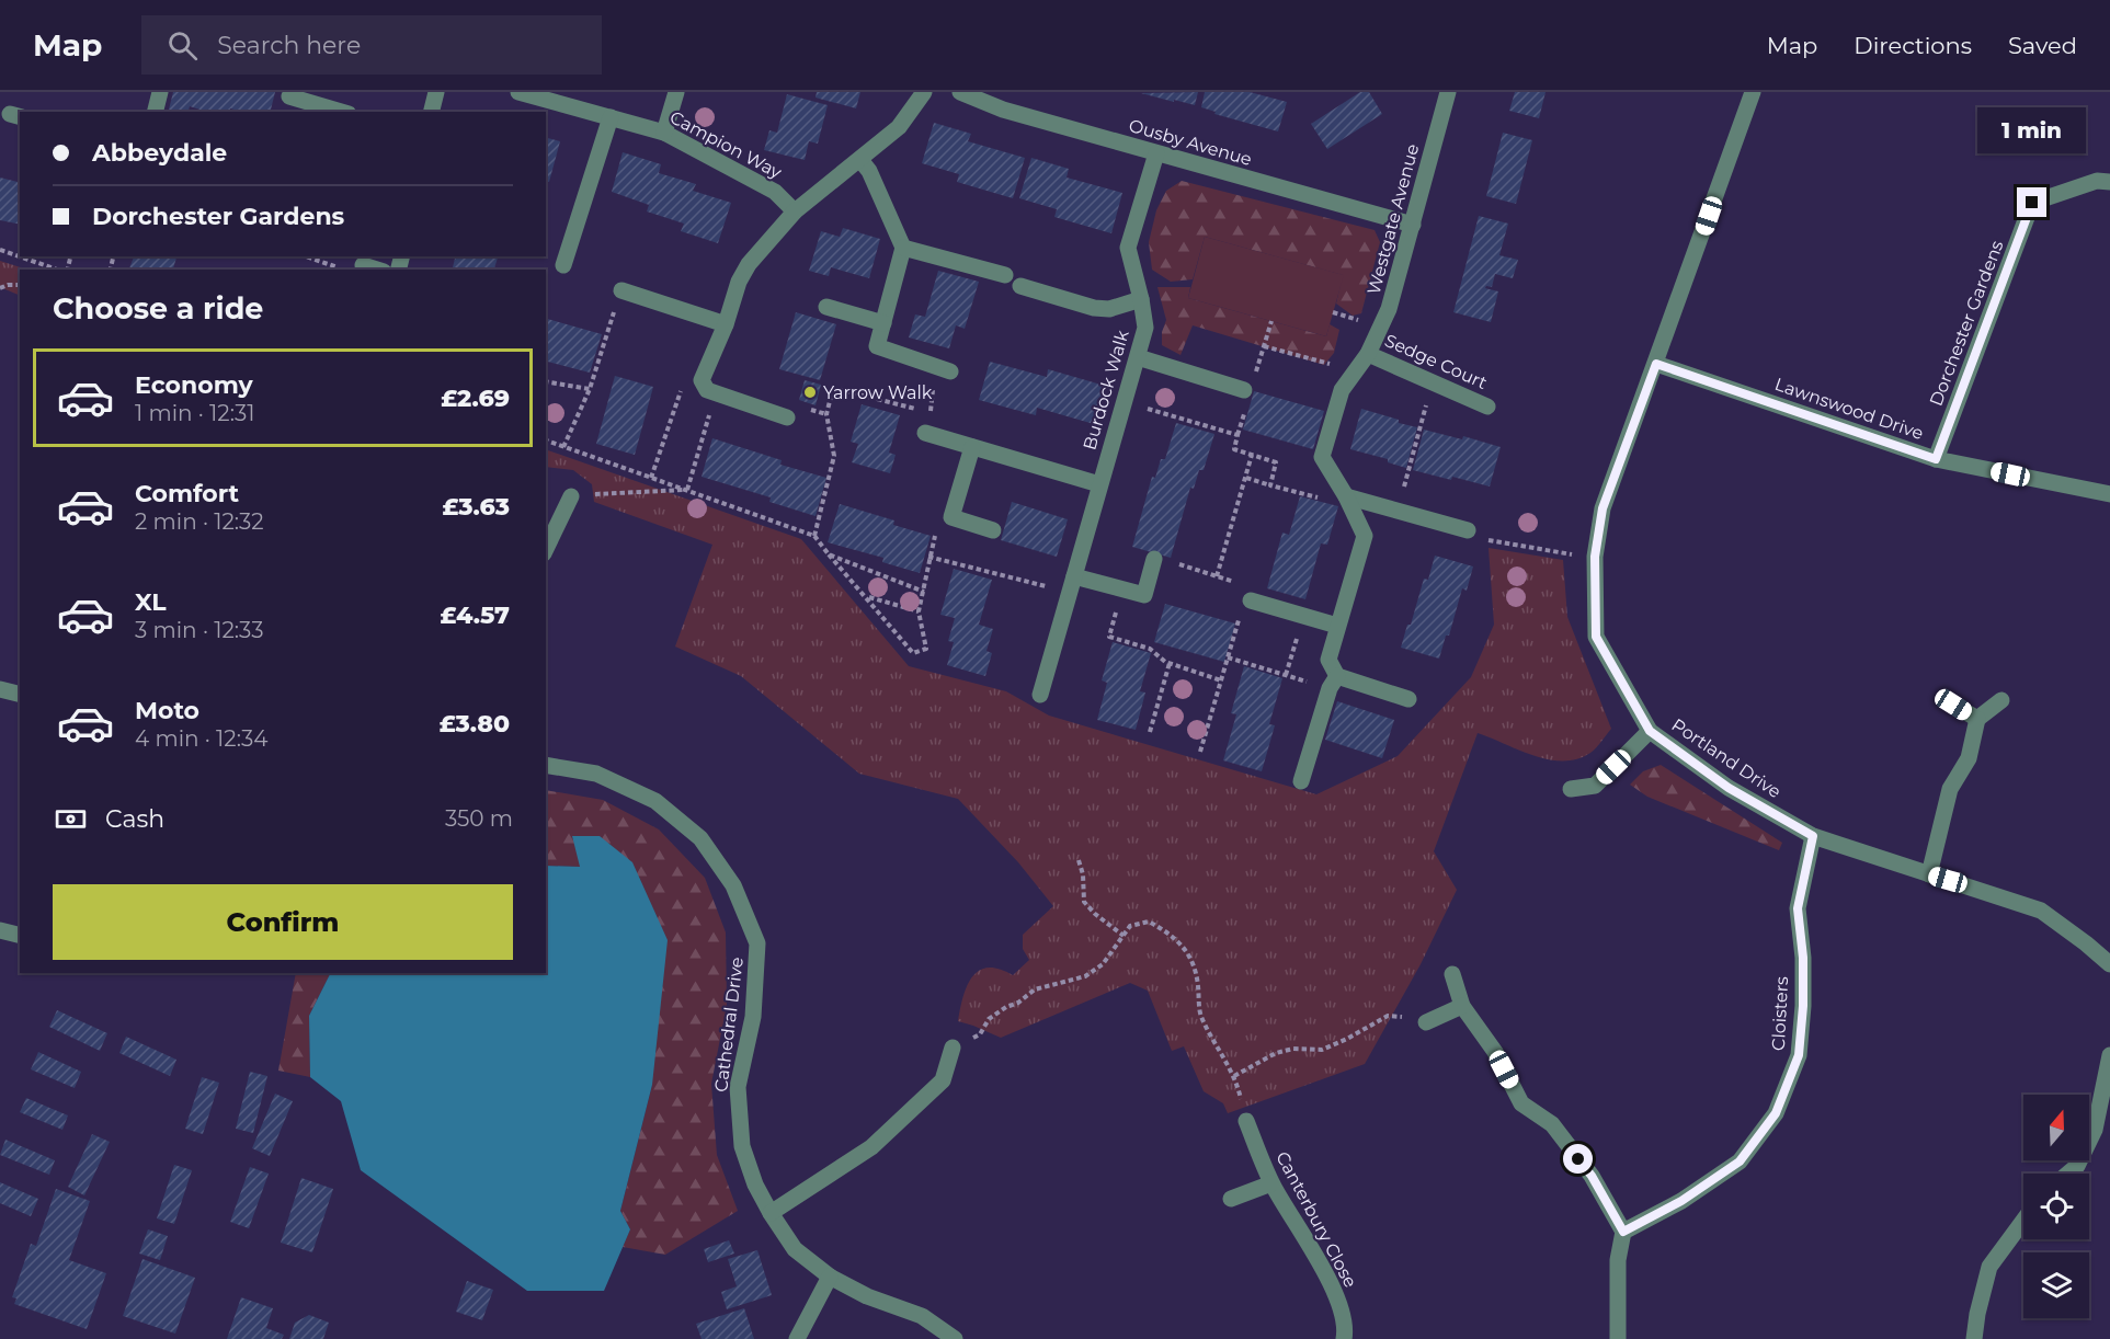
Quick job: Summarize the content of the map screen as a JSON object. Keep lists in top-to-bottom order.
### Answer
{
  "streets": {
    "street": [
      "Ousby Avenue",
      "Campion Way",
      "Westgate Avenue",
      "Dorchester Gardens",
      "Sedge Court",
      "Burdock Walk",
      "Lawnswood Drive",
      "Portland Drive",
      "Cloisters",
      "Cathedral Drive",
      "Canterbury Close"
    ]
  },
  "crossings": [
    ["Ousby Avenue", "Westgate Avenue"],
    ["Ousby Avenue", "Burdock Walk"],
    ["Westgate Avenue", "Sedge Court"],
    ["Dorchester Gardens", "Lawnswood Drive"],
    ["Lawnswood Drive", "Portland Drive"],
    ["Portland Drive", "Cloisters"]
  ],
  "places": ["Yarrow Walk"],
  "north": "top",
  "page": {
    "header": "Map",
    "search": "Search here",
    "nav": ["Map", "Directions", "Saved"],
    "bubble": "1 min",
    "banner": ["Abbeydale", "Dorchester Gardens"],
    "heading": "Choose a ride",
    "list": [
      {
        "name": "Economy",
        "note": "1 min · 12:31",
        "value": "£2.69"
      },
      {
        "name": "Comfort",
        "note": "2 min · 12:32",
        "value": "£3.63"
      },
      {
        "name": "XL",
        "note": "3 min · 12:33",
        "value": "£4.57"
      },
      {
        "name": "Moto",
        "note": "4 min · 12:34",
        "value": "£3.80"
      }
    ],
    "pay": ["Cash", "350 m"],
    "buttons": "Confirm"
  }
}
